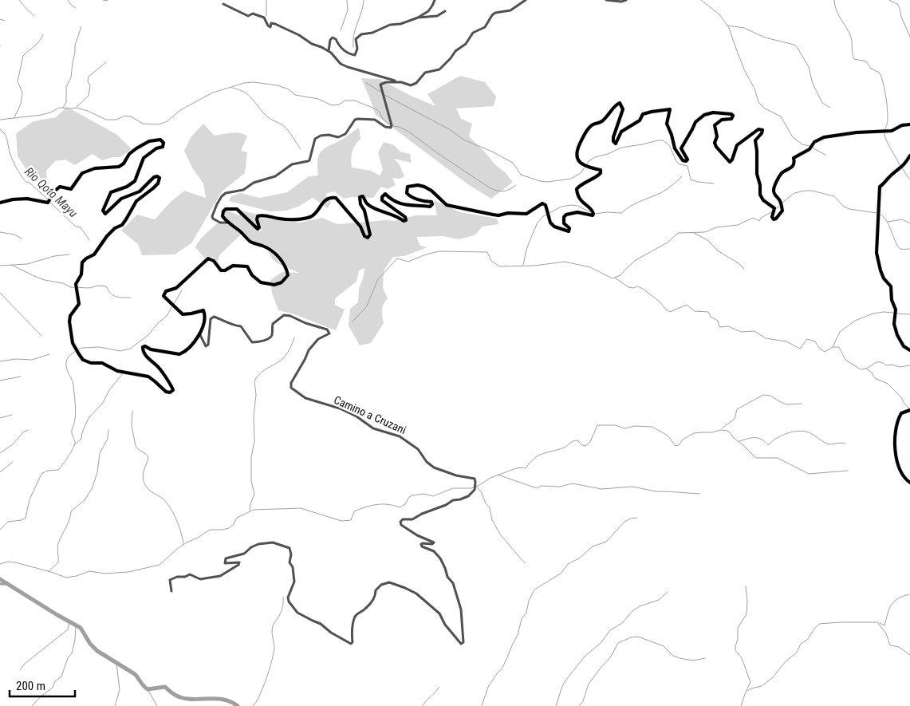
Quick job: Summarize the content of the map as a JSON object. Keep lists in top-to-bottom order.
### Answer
{
  "streets": {
    "street": ["Camino a Cruzani"]
  },
  "water": ["Rio Qoto Mayu"],
  "scale_bar": "200 m"
}
